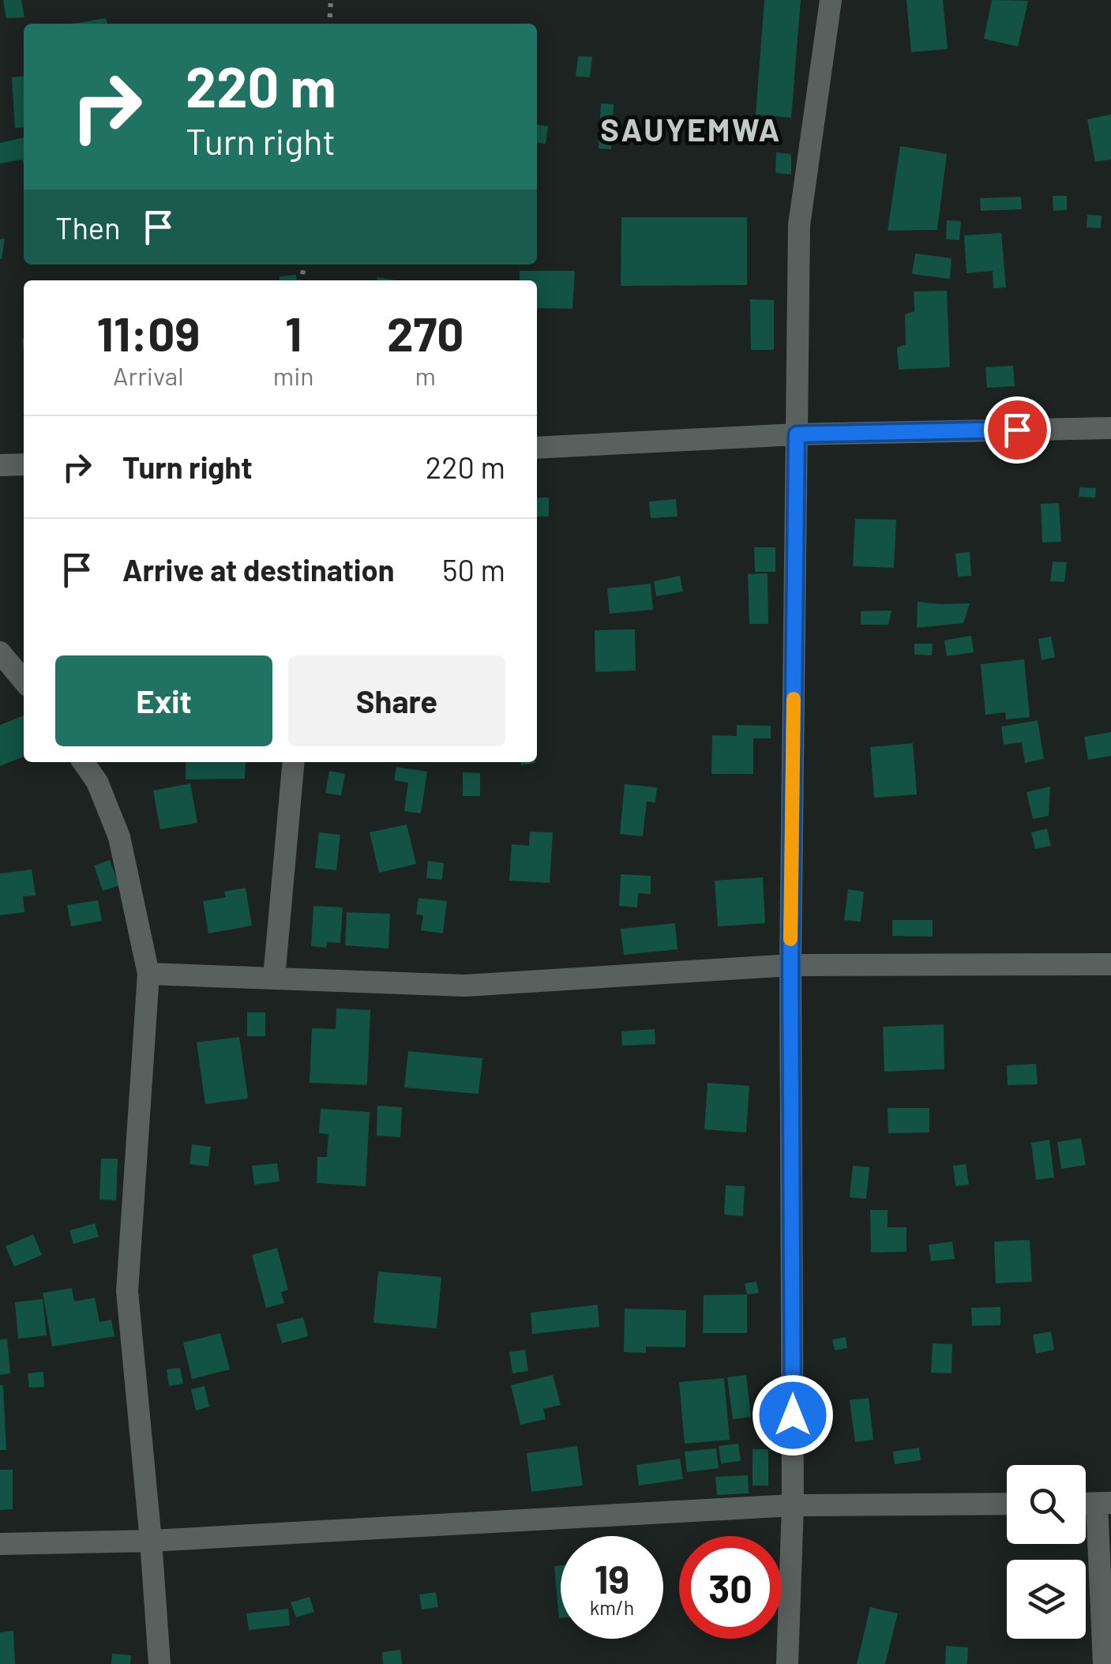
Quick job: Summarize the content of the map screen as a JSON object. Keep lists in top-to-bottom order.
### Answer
{
  "districts": ["SAUYEMWA"],
  "page": {
    "turn": ["220 m", "Turn right"],
    "then": "Then",
    "eta": [
      "11:09",
      "Arrival",
      "1",
      "min",
      "270",
      "m"
    ],
    "list": [
      {
        "name": "Turn right",
        "value": "220 m"
      },
      {
        "name": "Arrive at destination",
        "value": "50 m"
      }
    ],
    "buttons": ["Exit", "Share"],
    "speed": "19 km/h",
    "limit": "30"
  }
}
